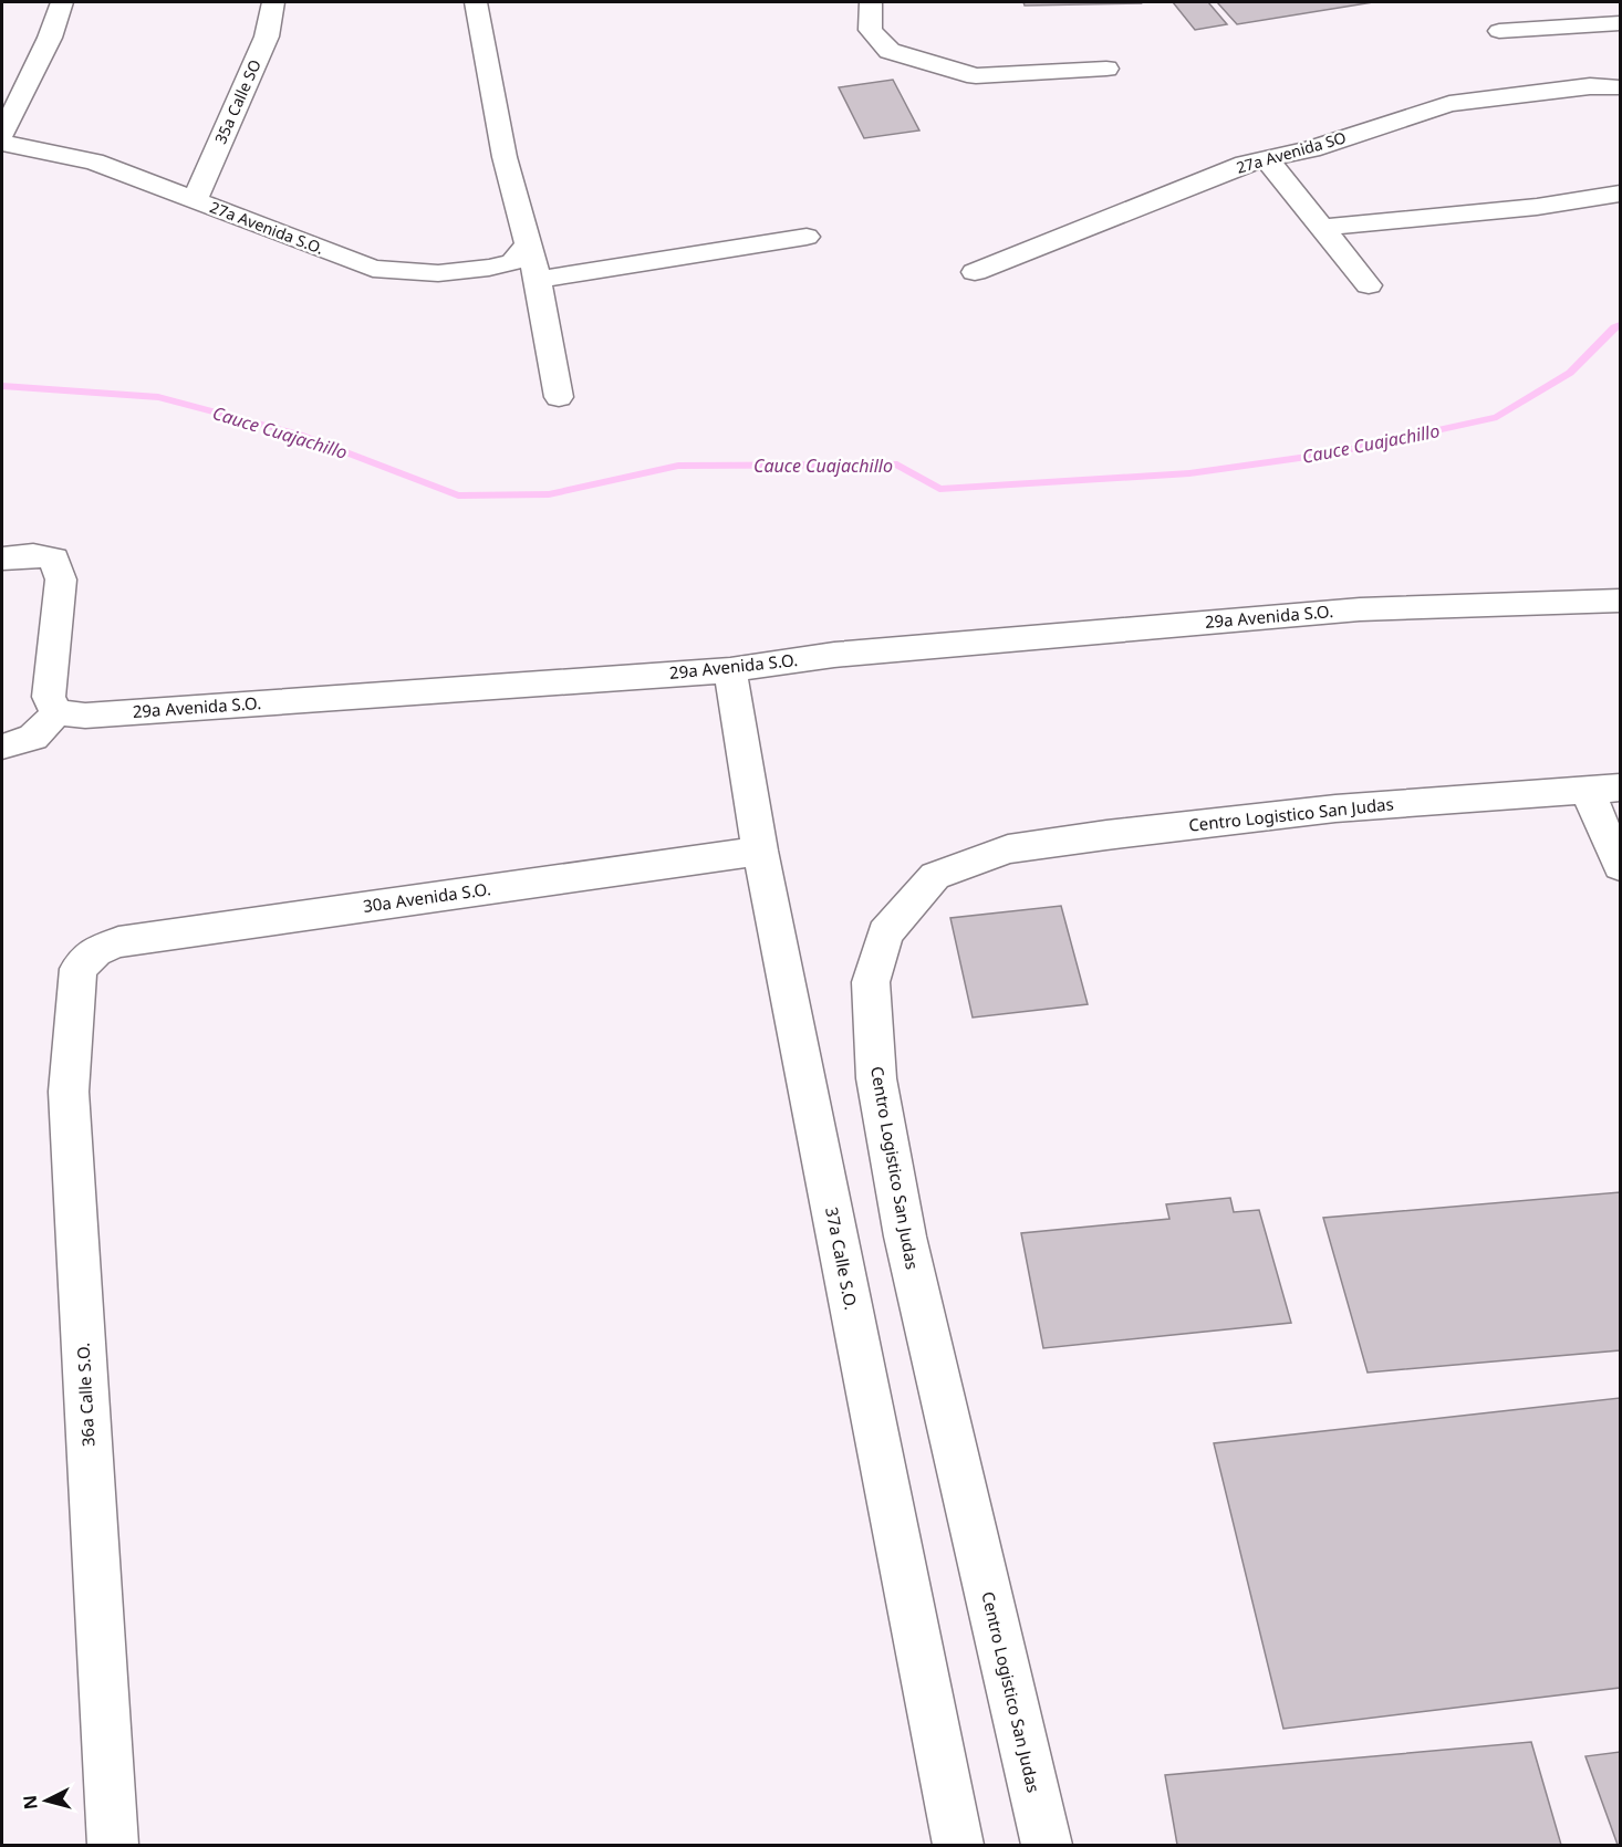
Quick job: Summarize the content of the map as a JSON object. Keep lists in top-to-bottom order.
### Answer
{
  "streets": {
    "street": [
      "35a Calle SO",
      "27a Avenida SO",
      "27a Avenida S.O.",
      "29a Avenida S.O.",
      "Centro Logistico San Judas",
      "30a Avenida S.O.",
      "37a Calle S.O.",
      "36a Calle S.O."
    ]
  },
  "crossings": [
    ["35a Calle SO", "27a Avenida S.O."],
    ["29a Avenida S.O.", "37a Calle S.O."],
    ["30a Avenida S.O.", "37a Calle S.O."],
    ["30a Avenida S.O.", "36a Calle S.O."]
  ],
  "water": ["Cauce Cuajachillo"],
  "north": "left"
}
